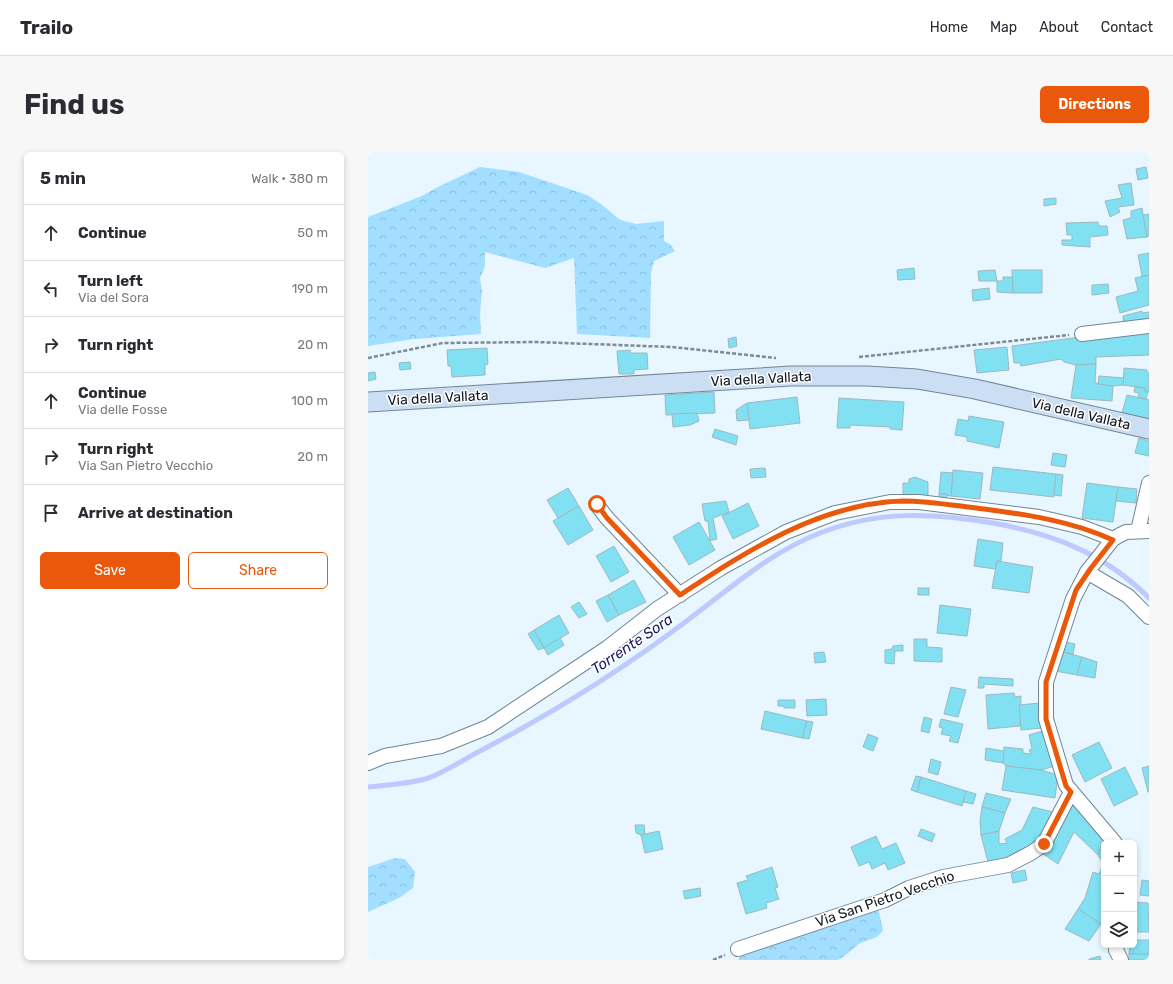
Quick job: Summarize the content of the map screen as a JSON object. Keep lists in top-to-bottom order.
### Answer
{
  "streets": {
    "main road": ["Via della Vallata"],
    "street": ["Via San Pietro Vecchio"]
  },
  "water": ["Torrente Sora"],
  "page": {
    "header": "Trailo",
    "nav": [
      "Home",
      "Map",
      "About",
      "Contact"
    ],
    "buttons": [
      "Directions",
      ["Save", "Share"]
    ],
    "title": "Find us",
    "heading": ["5 min", "Walk · 380 m"],
    "list": [
      ["Continue", "50 m"],
      ["Turn left", "Via del Sora", "190 m"],
      ["Turn right", "20 m"],
      ["Continue", "Via delle Fosse", "100 m"],
      ["Turn right", "Via San Pietro Vecchio", "20 m"],
      "Arrive at destination"
    ],
    "map_buttons": ["+", "−"]
  }
}
